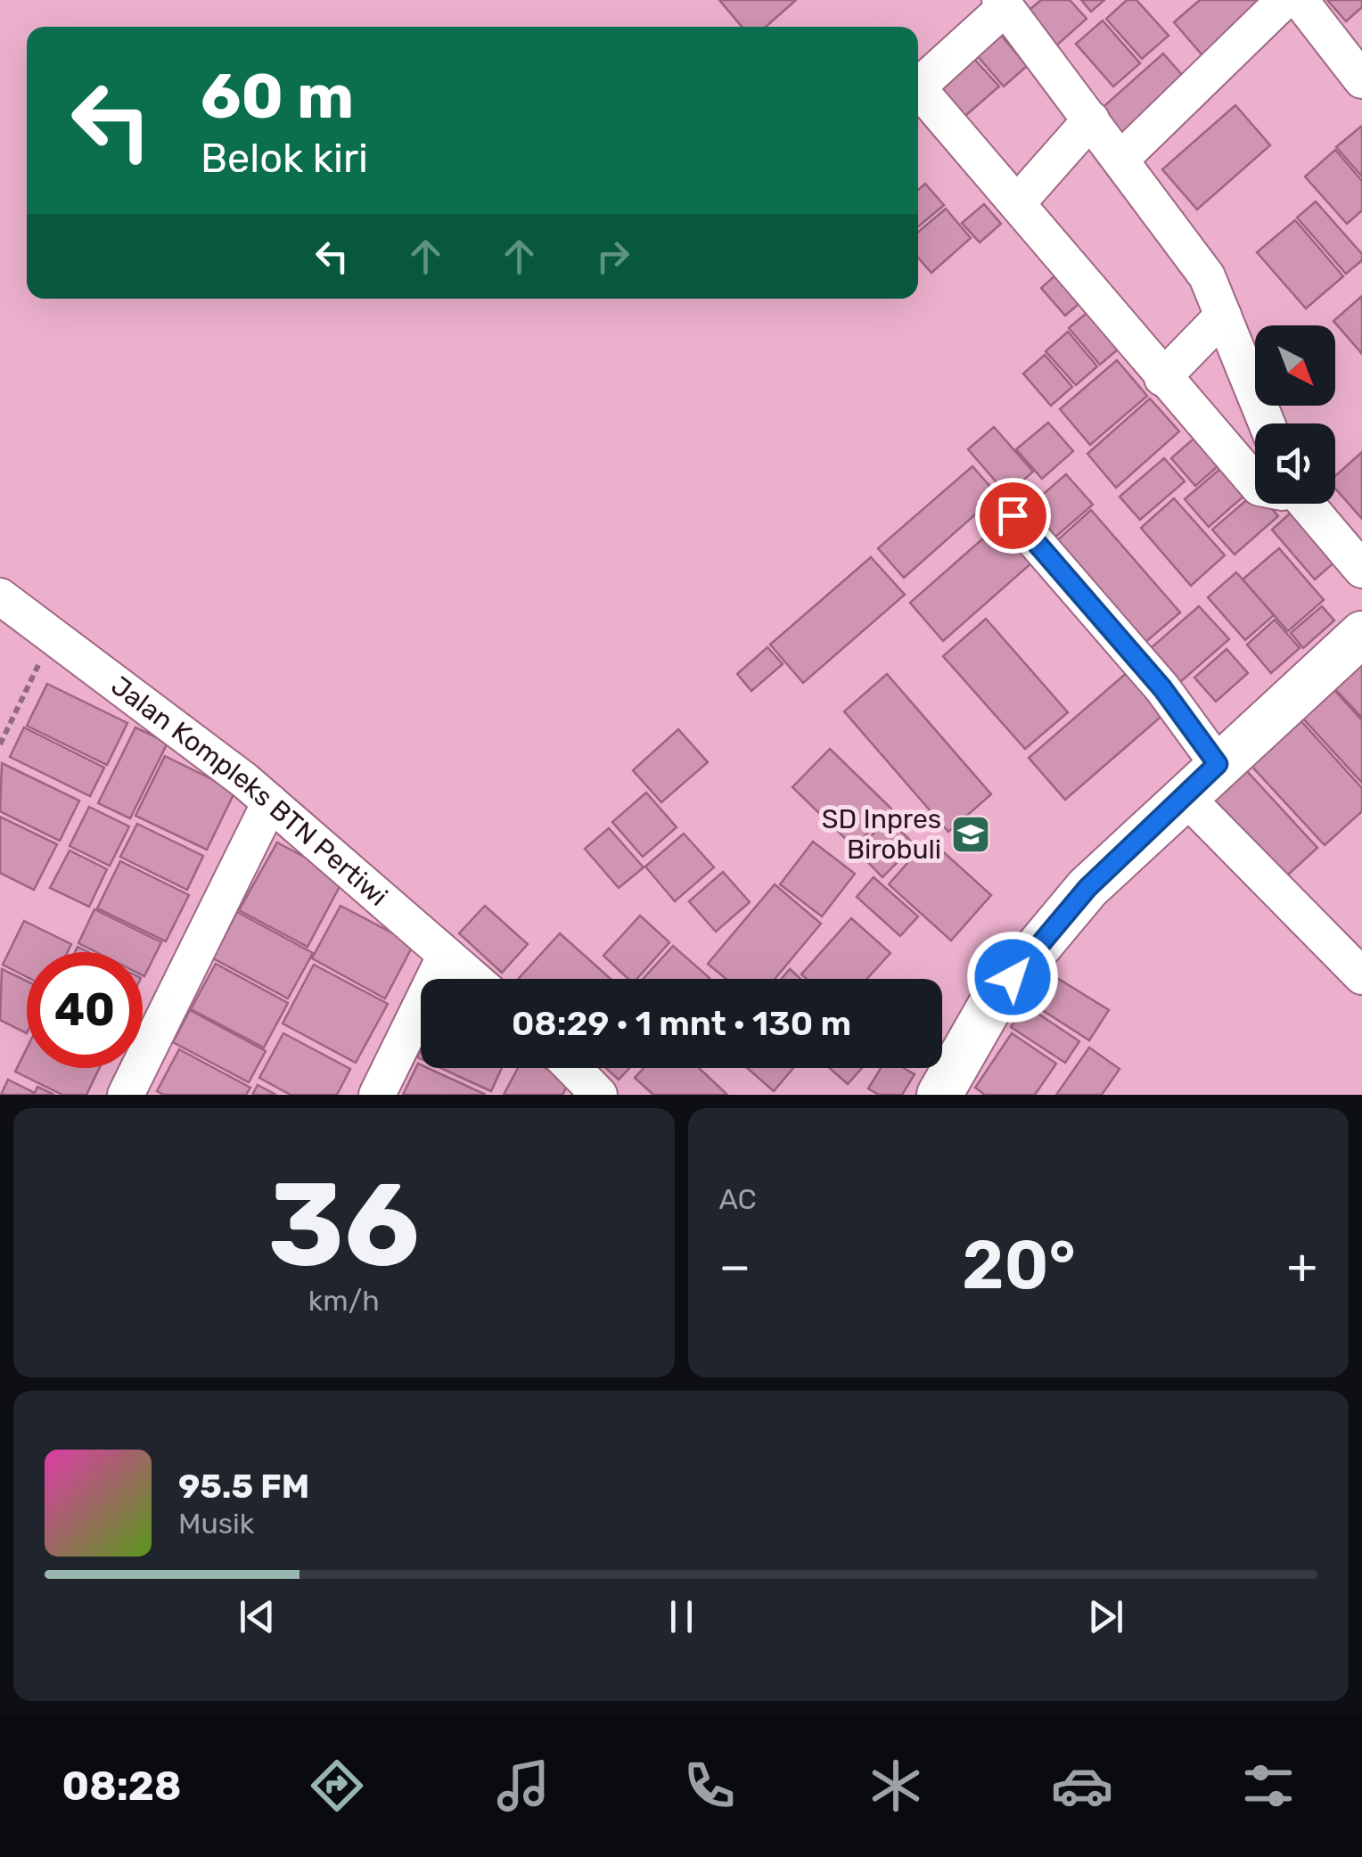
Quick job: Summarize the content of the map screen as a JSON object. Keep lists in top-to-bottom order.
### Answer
{
  "streets": {
    "street": ["Jalan Kompleks BTN Pertiwi"]
  },
  "places": {
    "school or university": ["SD Inpres Birobuli"]
  },
  "north": "bottom right",
  "page": {
    "turn": ["60 m", "Belok kiri"],
    "limit": "40",
    "trip": "08:29 · 1 mnt · 130 m",
    "tile": [
      ["36", "km/h"],
      "AC"
    ],
    "heat": ["−", "20°", "+"],
    "song": ["95.5 FM", "Musik"],
    "tabs": "08:28"
  }
}
